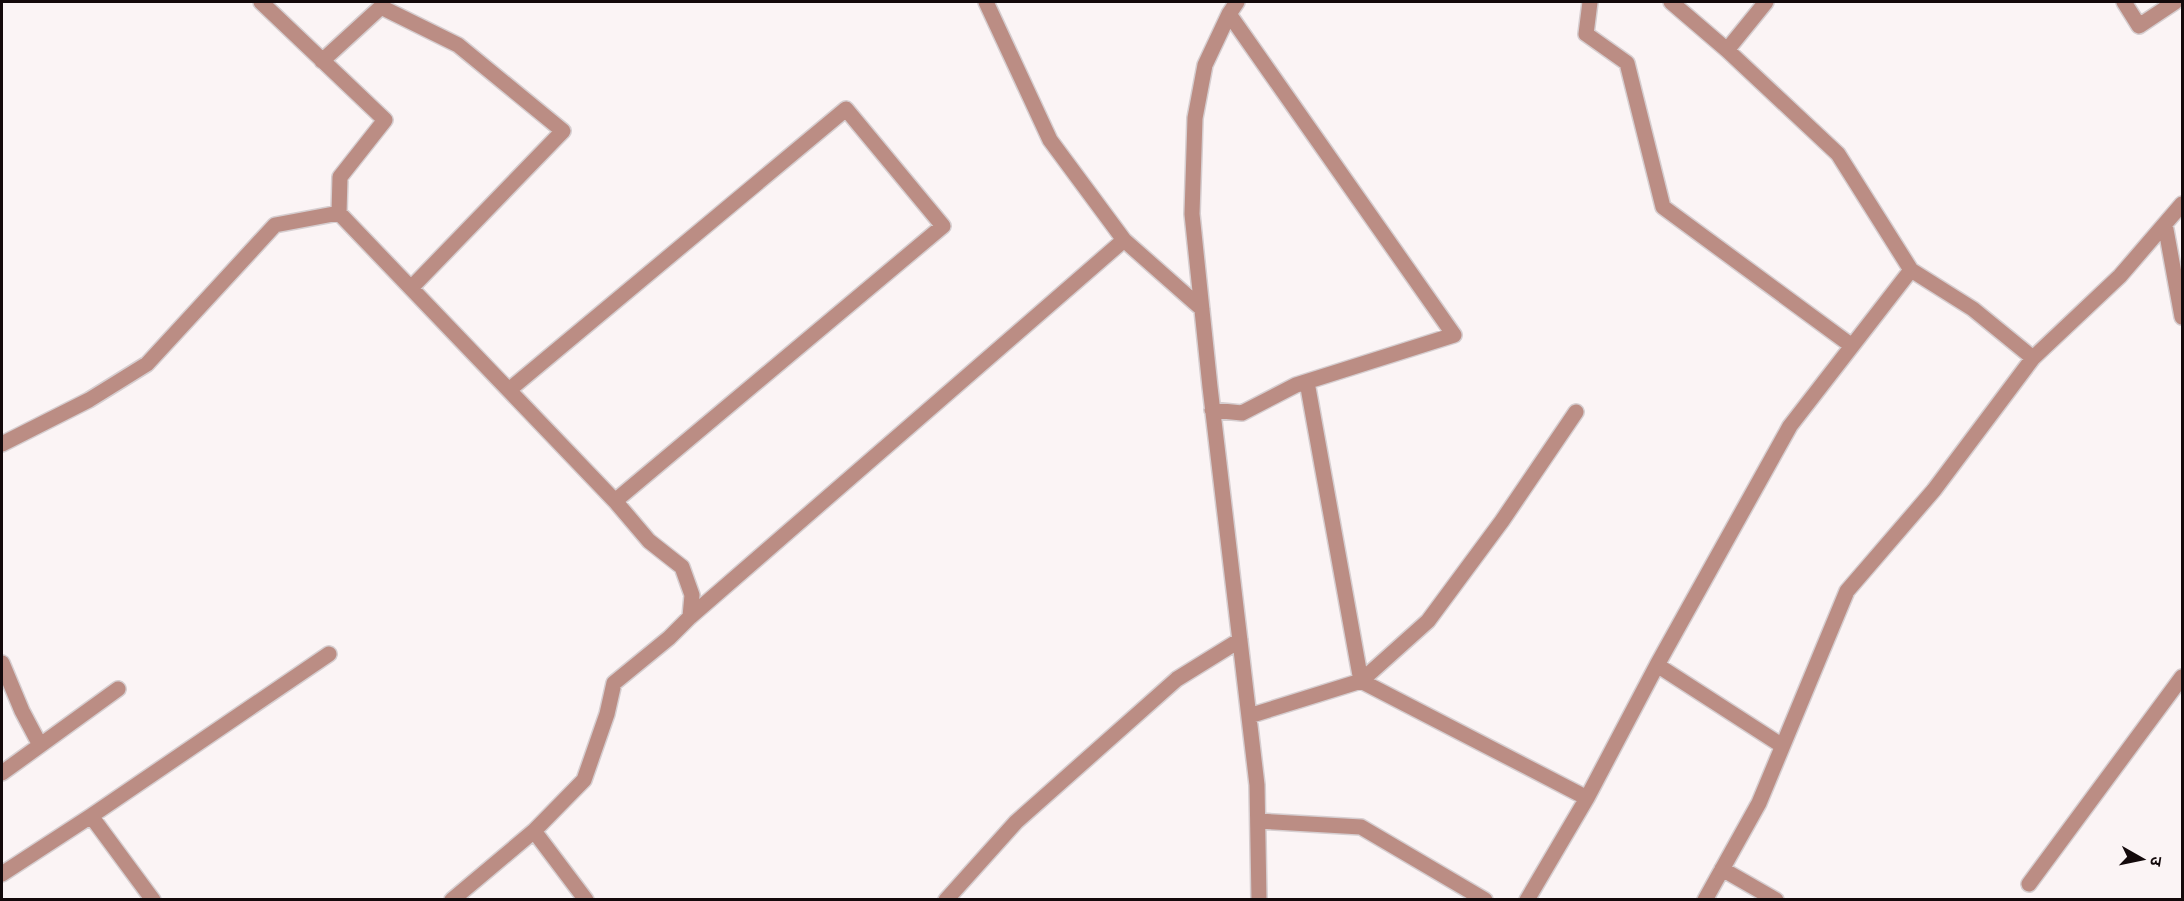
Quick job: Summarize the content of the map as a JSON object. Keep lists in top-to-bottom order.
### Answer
{
  "north": "right"
}
